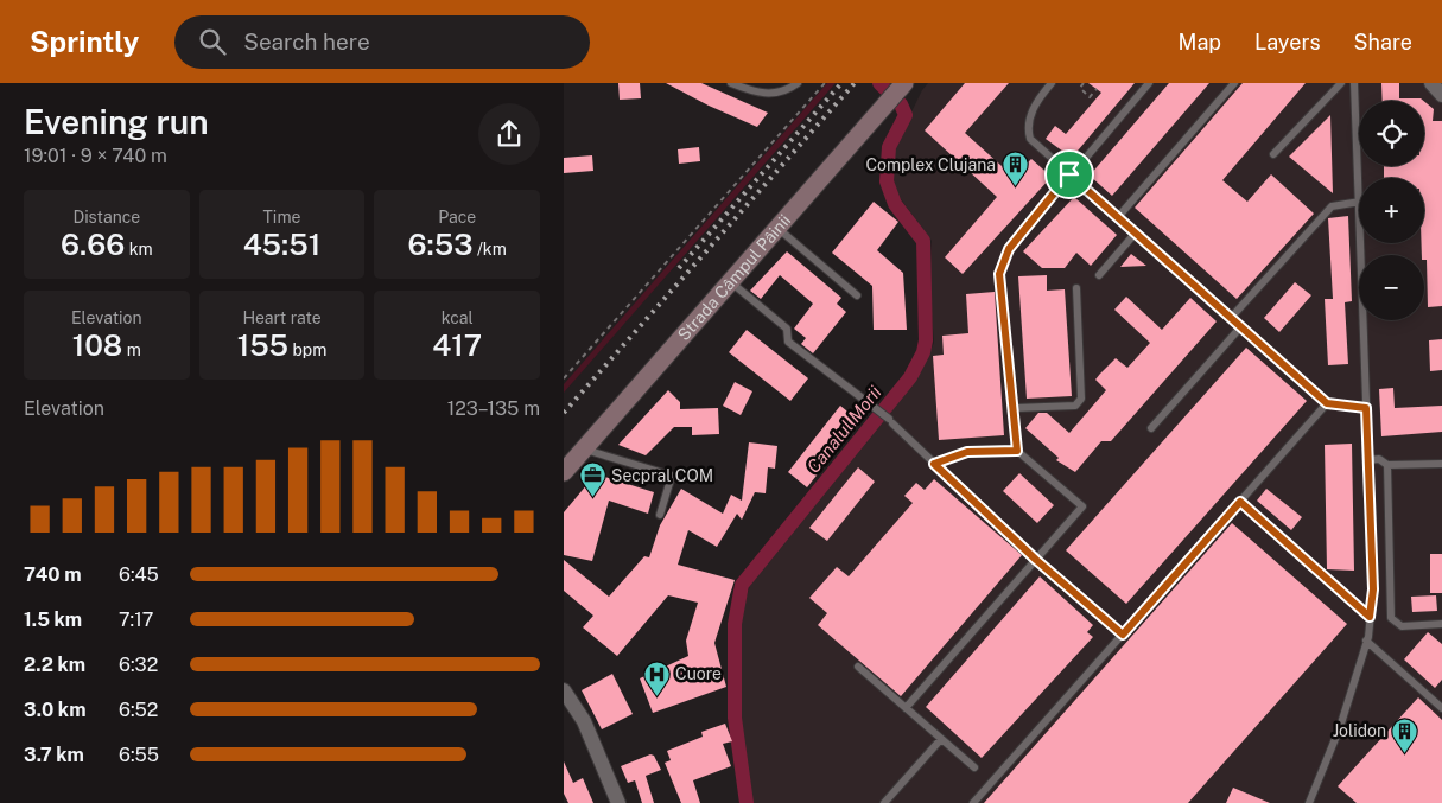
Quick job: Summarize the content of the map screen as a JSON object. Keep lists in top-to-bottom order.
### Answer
{
  "streets": {
    "street": ["Strada Câmpul Pâinii"]
  },
  "water": ["Canalul Morii"],
  "places": {
    "building": ["Complex Clujana", "Jolidon"],
    "office": ["Secpral COM"],
    "hospital": ["Cuore"]
  },
  "page": {
    "header": "Sprintly",
    "search": "Search here",
    "nav": ["Map", "Layers", "Share"],
    "heading": ["Evening run", "19:01 · 9 × 740 m"],
    "map_buttons": ["+", "−"],
    "stats": [
      ["Distance", "6.66 km"],
      ["Time", "45:51"],
      ["Pace", "6:53 /km"],
      ["Elevation", "108 m"],
      ["Heart rate", "155 bpm"],
      ["kcal", "417"]
    ],
    "chart": ["Elevation", "123–135 m"],
    "list": [
      {
        "name": "740 m",
        "note": "6:45"
      },
      {
        "name": "1.5 km",
        "note": "7:17"
      },
      {
        "name": "2.2 km",
        "note": "6:32"
      },
      {
        "name": "3.0 km",
        "note": "6:52"
      },
      {
        "name": "3.7 km",
        "note": "6:55"
      }
    ]
  }
}
